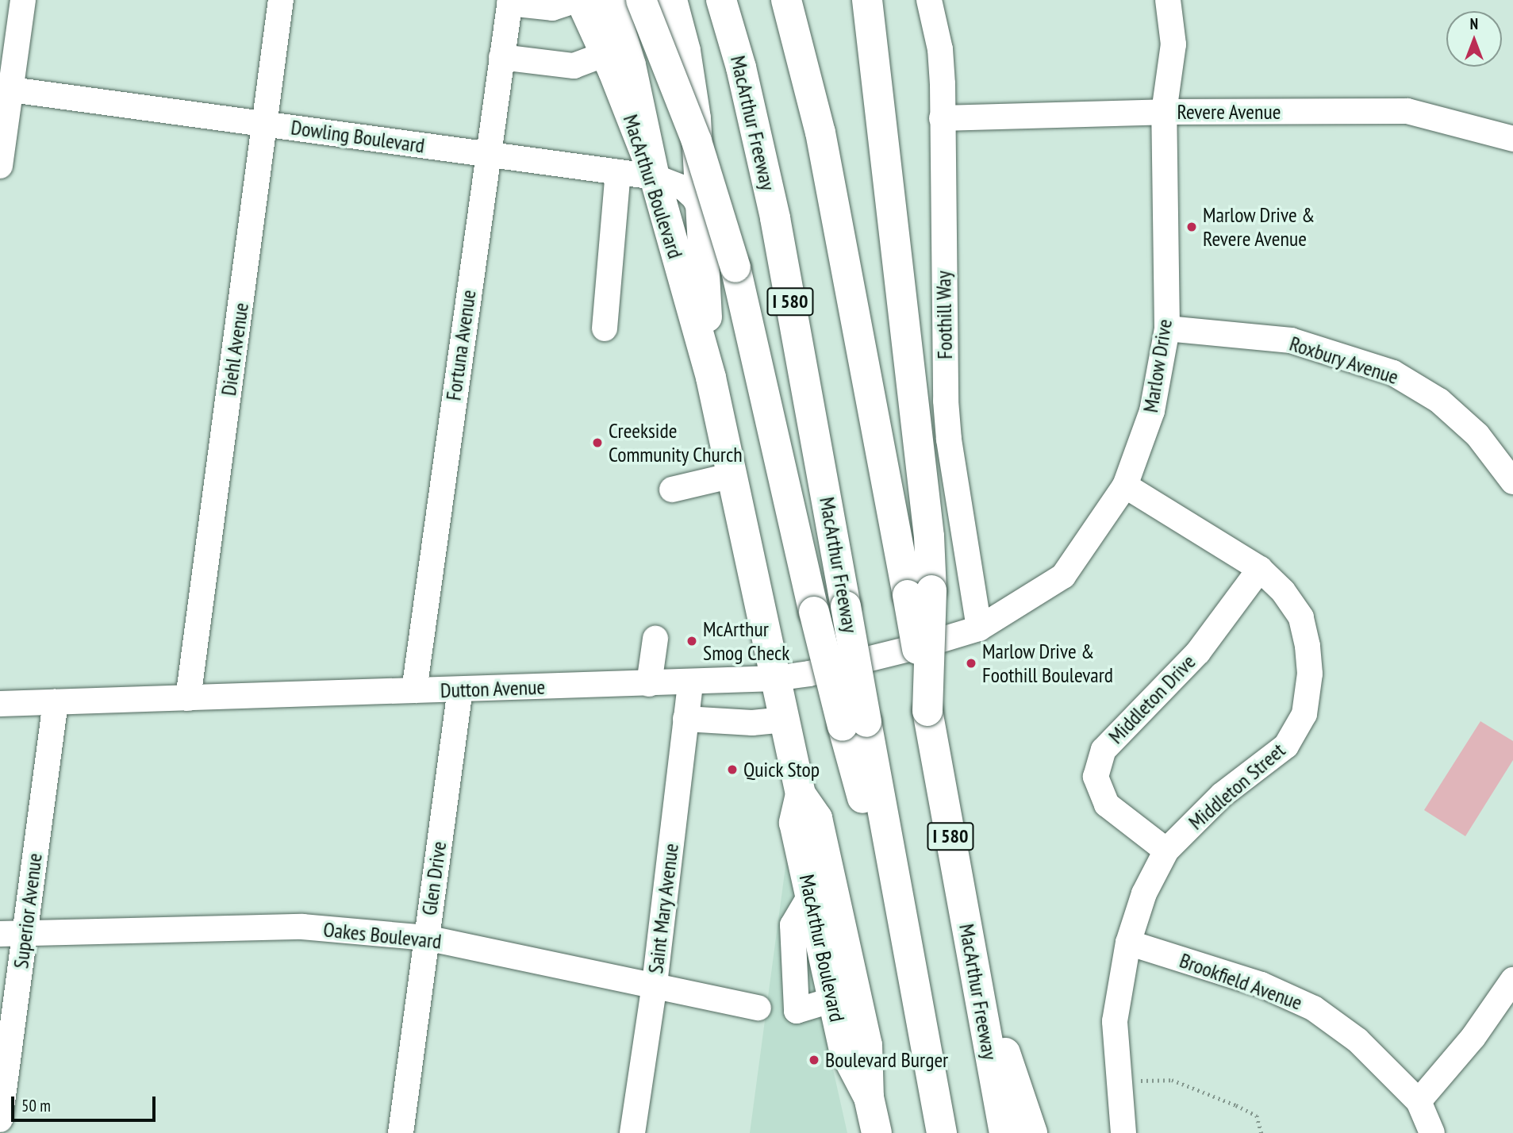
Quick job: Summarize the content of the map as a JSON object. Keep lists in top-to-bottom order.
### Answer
{
  "streets": {
    "main road": ["MacArthur Freeway", "MacArthur Boulevard", "I 580"],
    "street": [
      "Revere Avenue",
      "Dowling Boulevard",
      "Foothill Way",
      "Fortuna Avenue",
      "Diehl Avenue",
      "Roxbury Avenue",
      "Marlow Drive",
      "Dutton Avenue",
      "Middleton Drive",
      "Middleton Street",
      "Glen Drive",
      "Saint Mary Avenue",
      "Superior Avenue",
      "Oakes Boulevard",
      "Brookfield Avenue"
    ]
  },
  "crossings": [
    ["Revere Avenue", "Foothill Way"],
    ["Revere Avenue", "Marlow Drive"],
    ["Dowling Boulevard", "MacArthur Boulevard"],
    ["Dowling Boulevard", "Fortuna Avenue"],
    ["Dowling Boulevard", "Diehl Avenue"],
    ["MacArthur Boulevard", "Dutton Avenue"],
    ["Foothill Way", "Marlow Drive"],
    ["Foothill Way", "Dutton Avenue"],
    ["Fortuna Avenue", "Dutton Avenue"],
    ["Diehl Avenue", "Dutton Avenue"],
    ["Roxbury Avenue", "Marlow Drive"],
    ["Marlow Drive", "Dutton Avenue"],
    ["Marlow Drive", "Middleton Street"],
    ["Dutton Avenue", "Glen Drive"],
    ["Dutton Avenue", "Saint Mary Avenue"],
    ["Dutton Avenue", "Superior Avenue"],
    ["Middleton Drive", "Middleton Street"],
    ["Middleton Street", "Brookfield Avenue"],
    ["Glen Drive", "Oakes Boulevard"],
    ["Saint Mary Avenue", "Oakes Boulevard"],
    ["Superior Avenue", "Oakes Boulevard"]
  ],
  "places": [
    "Marlow Drive & Revere Avenue",
    "Creekside Community Church",
    "McArthur Smog Check",
    "Marlow Drive & Foothill Boulevard",
    "Quick Stop",
    "Boulevard Burger"
  ],
  "scale_bar": "50 m",
  "north": "top"
}
